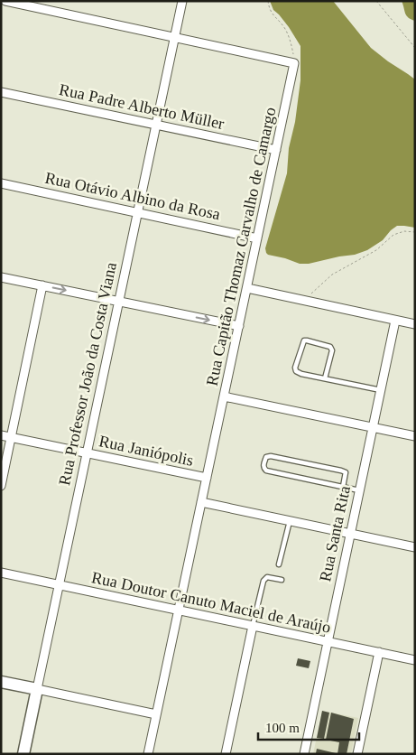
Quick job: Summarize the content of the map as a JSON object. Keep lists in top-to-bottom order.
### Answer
{
  "streets": {
    "street": [
      "Rua Padre Alberto Müller",
      "Rua Otávio Albino da Rosa",
      "Rua Capitão Thomaz Carvalho de Camargo",
      "Rua Professor João da Costa Viana",
      "Rua Janiópolis",
      "Rua Santa Rita",
      "Rua Doutor Canuto Maciel de Araújo"
    ]
  },
  "crossings": [
    ["Rua Padre Alberto Müller", "Rua Capitão Thomaz Carvalho de Camargo"],
    ["Rua Padre Alberto Müller", "Rua Professor João da Costa Viana"],
    ["Rua Otávio Albino da Rosa", "Rua Capitão Thomaz Carvalho de Camargo"],
    ["Rua Otávio Albino da Rosa", "Rua Professor João da Costa Viana"],
    ["Rua Capitão Thomaz Carvalho de Camargo", "Rua Janiópolis"],
    ["Rua Capitão Thomaz Carvalho de Camargo", "Rua Doutor Canuto Maciel de Araújo"],
    ["Rua Professor João da Costa Viana", "Rua Janiópolis"],
    ["Rua Professor João da Costa Viana", "Rua Doutor Canuto Maciel de Araújo"],
    ["Rua Santa Rita", "Rua Doutor Canuto Maciel de Araújo"]
  ],
  "scale_bar": "100 m"
}
